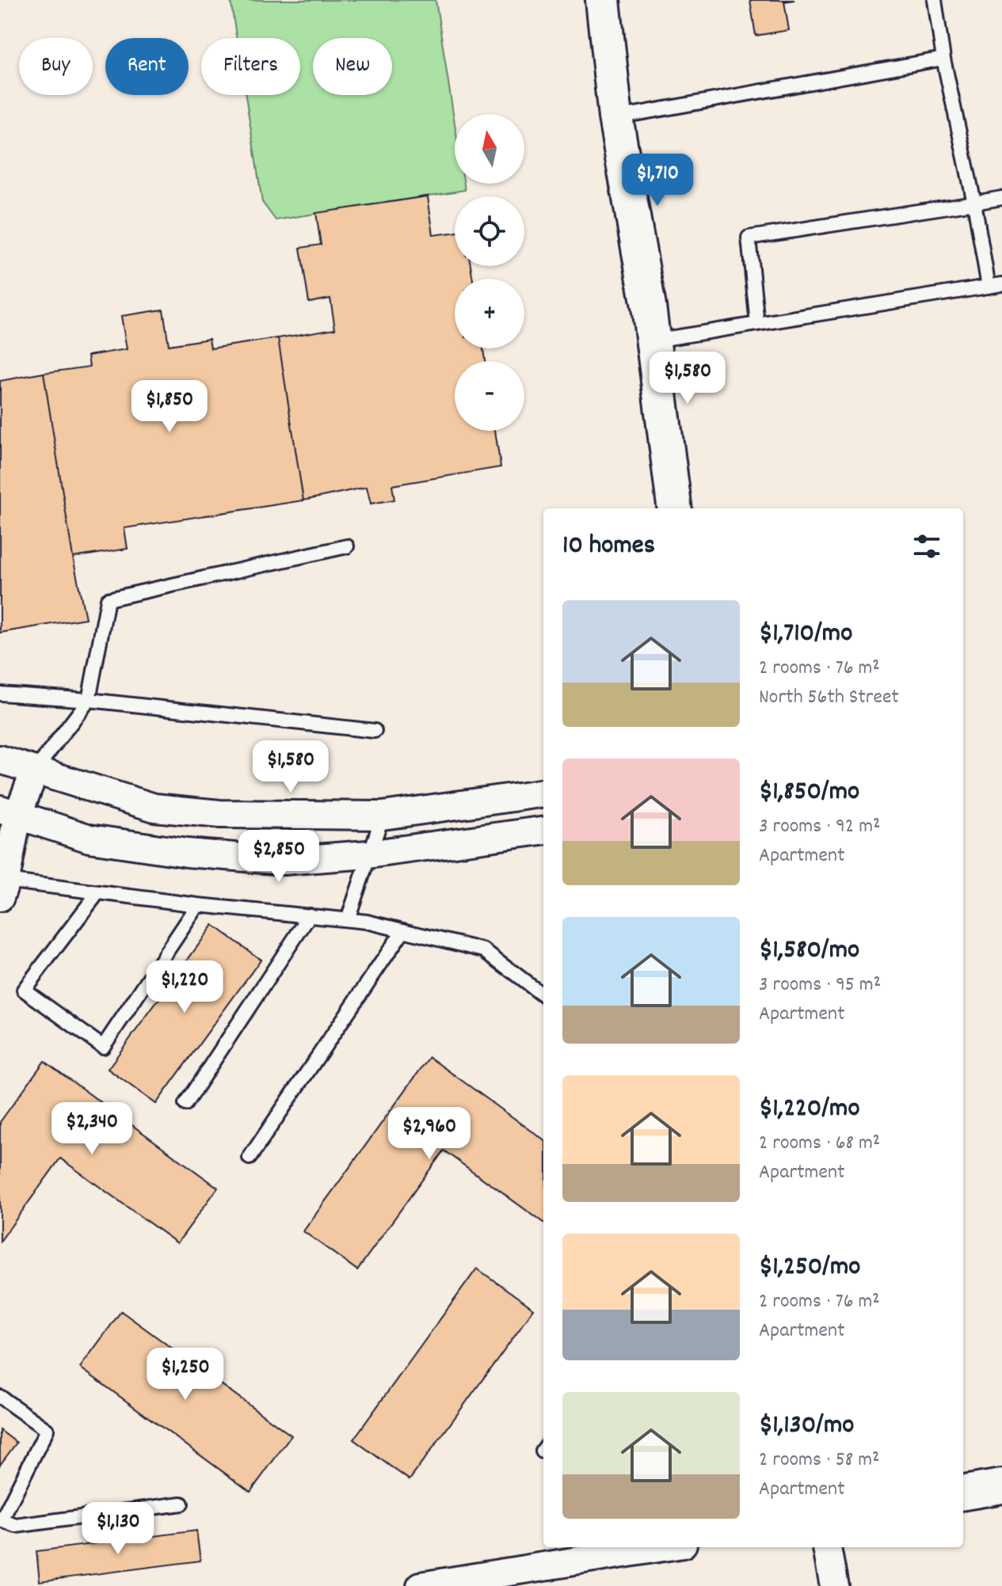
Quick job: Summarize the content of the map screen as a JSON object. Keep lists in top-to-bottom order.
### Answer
{
  "north": "top",
  "page": {
    "chip": [
      "Buy",
      "Rent",
      "Filters",
      "New"
    ],
    "map_buttons": ["+", "−"],
    "price": [
      "$1,710",
      "$1,580",
      "$1,850",
      "$1,580",
      "$2,850",
      "$1,220",
      "$2,340",
      "$2,960",
      "$1,250",
      "$1,130"
    ],
    "heading": "10 homes",
    "list": [
      {
        "name": "$1,710/mo",
        "note": "2 rooms · 76 m² · North 56th Street"
      },
      {
        "name": "$1,850/mo",
        "note": "3 rooms · 92 m² · Apartment"
      },
      {
        "name": "$1,580/mo",
        "note": "3 rooms · 95 m² · Apartment"
      },
      {
        "name": "$1,220/mo",
        "note": "2 rooms · 68 m² · Apartment"
      },
      {
        "name": "$1,250/mo",
        "note": "2 rooms · 76 m² · Apartment"
      },
      {
        "name": "$1,130/mo",
        "note": "2 rooms · 58 m² · Apartment"
      }
    ]
  }
}
